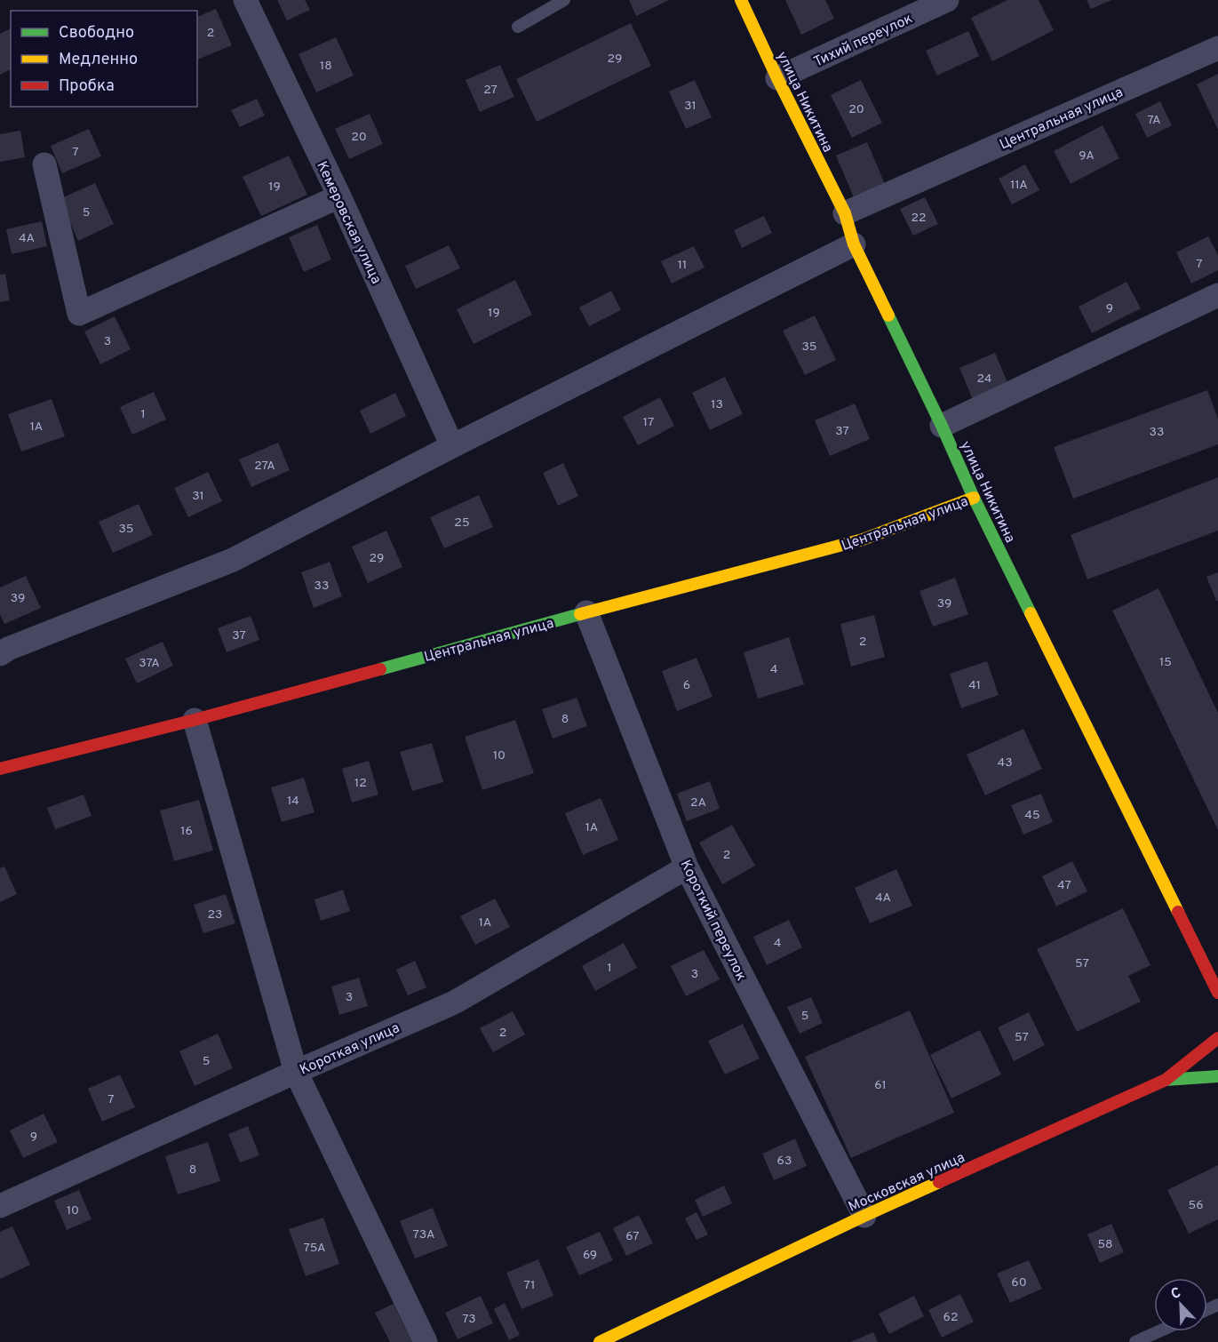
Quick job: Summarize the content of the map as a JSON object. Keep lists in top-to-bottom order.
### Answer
{
  "streets": {
    "street": [
      "Тихий переулок",
      "улица Никитина",
      "Центральная улица",
      "Кемеровская улица",
      "Короткий переулок",
      "Короткая улица",
      "Московская улица"
    ]
  },
  "crossings": [
    ["Тихий переулок", "улица Никитина"],
    ["улица Никитина", "Центральная улица"],
    ["Центральная улица", "Короткий переулок"],
    ["Короткий переулок", "Короткая улица"],
    ["Короткий переулок", "Московская улица"]
  ],
  "house_numbers": [
    "2",
    "29",
    "18",
    "27",
    "31",
    "20",
    "7А",
    "20",
    "7",
    "9А",
    "11А",
    "19",
    "5",
    "22",
    "4А",
    "7",
    "11",
    "9",
    "19",
    "3",
    "35",
    "24",
    "13",
    "1",
    "17",
    "1А",
    "37",
    "33",
    "27А",
    "31",
    "25",
    "35",
    "29",
    "33",
    "39",
    "39",
    "37",
    "2",
    "15",
    "37А",
    "4",
    "6",
    "41",
    "8",
    "10",
    "43",
    "12",
    "14",
    "2А",
    "45",
    "1А",
    "16",
    "2",
    "47",
    "4А",
    "23",
    "1А",
    "4",
    "57",
    "1",
    "3",
    "3",
    "5",
    "2",
    "57",
    "5",
    "61",
    "7",
    "9",
    "63",
    "8",
    "56",
    "10",
    "73А",
    "67",
    "58",
    "75А",
    "69",
    "60",
    "71",
    "62",
    "73"
  ],
  "legend": ["Свободно", "Медленно", "Пробка"],
  "north": "top left"
}
